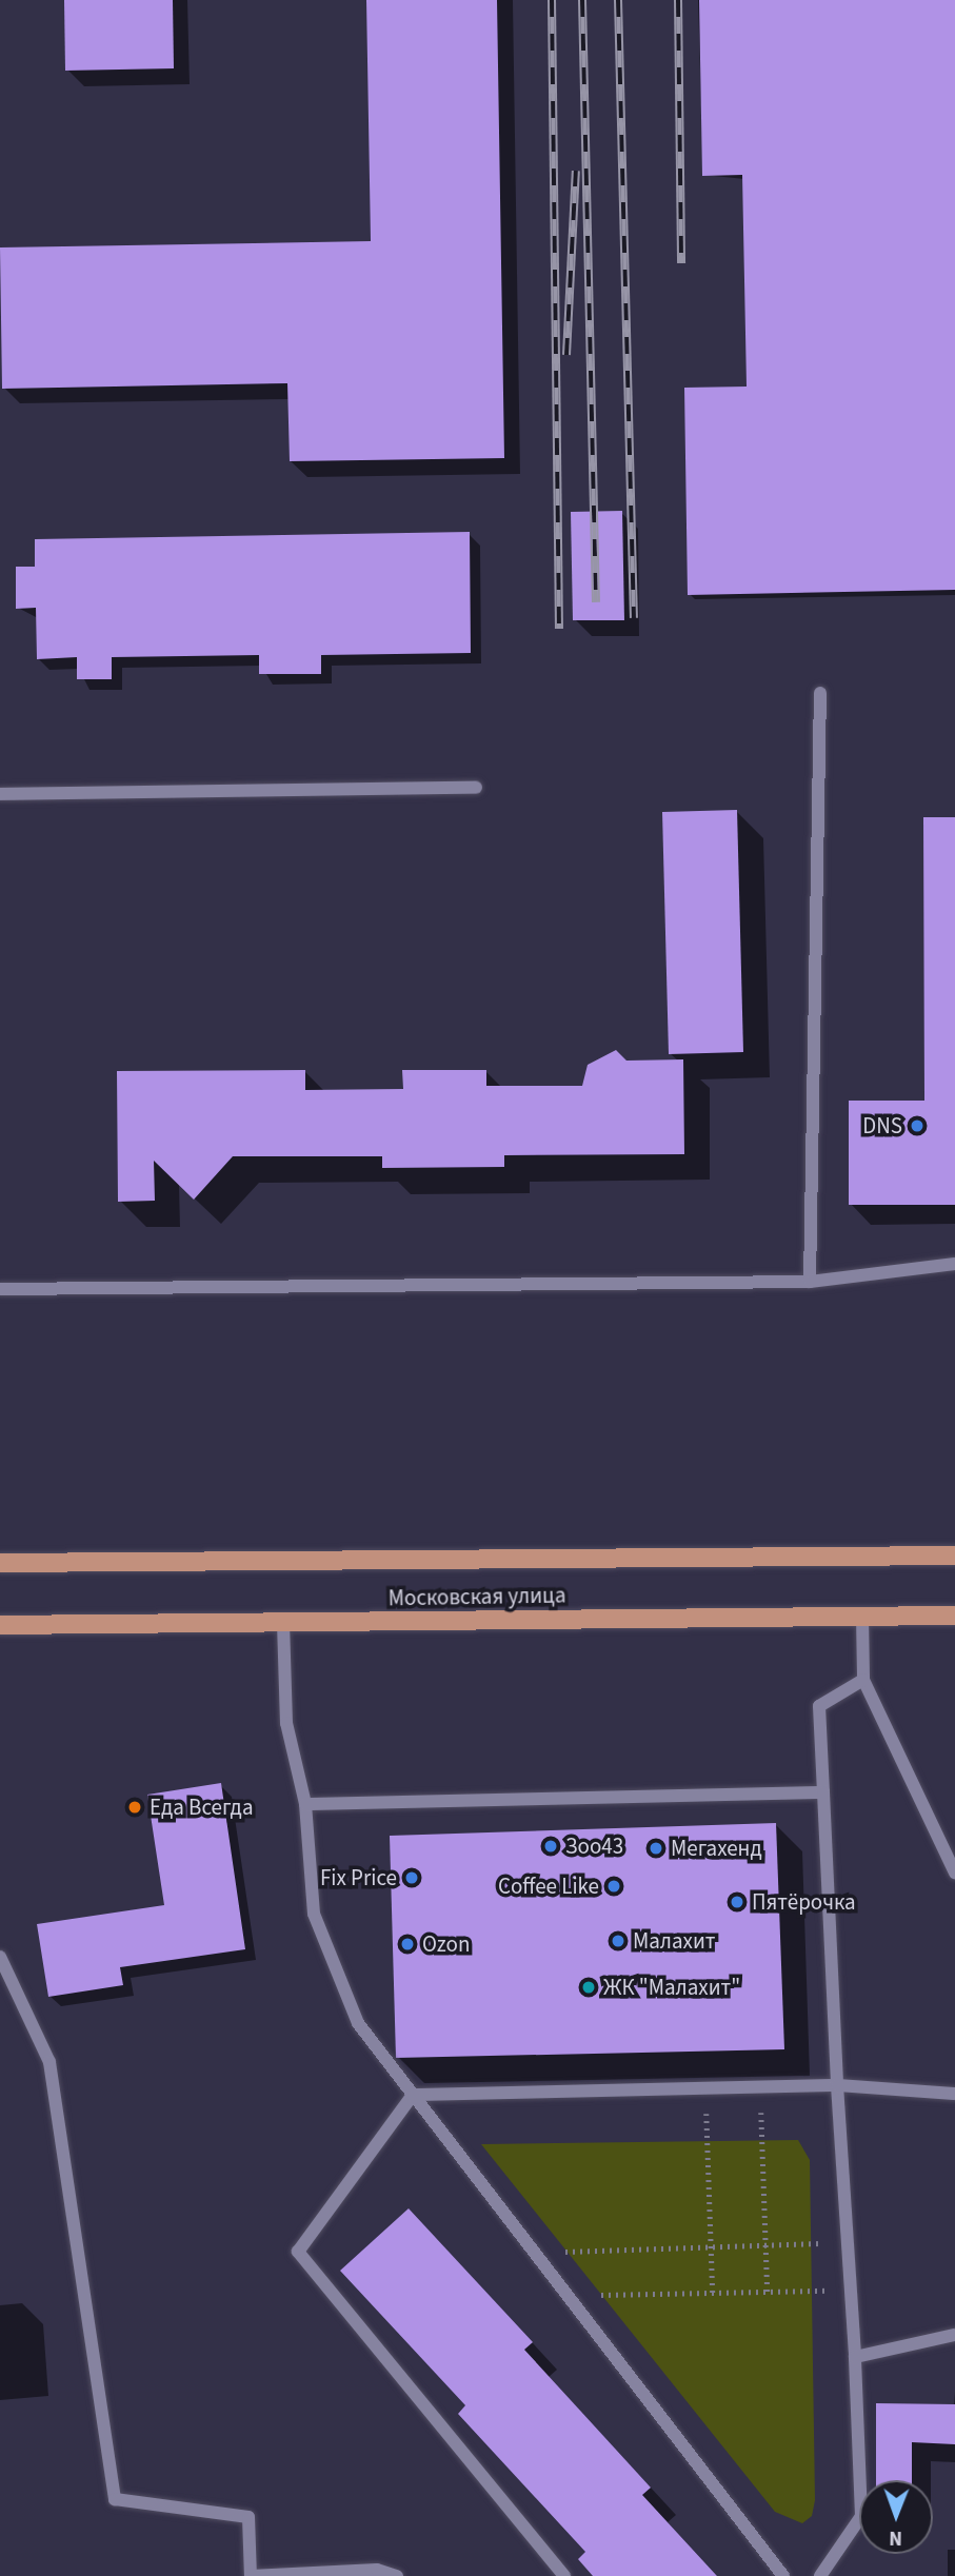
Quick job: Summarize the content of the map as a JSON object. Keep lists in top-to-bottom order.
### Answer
{
  "streets": {
    "main road": ["Московская улица"]
  },
  "places": [
    "DNS",
    "Еда Всегда",
    "Зоо43",
    "Мегахенд",
    "Fix Price",
    "Coffee Like",
    "Пятёрочка",
    "Малахит",
    "Ozon",
    "ЖК \"Малахит\""
  ],
  "north": "bottom"
}
